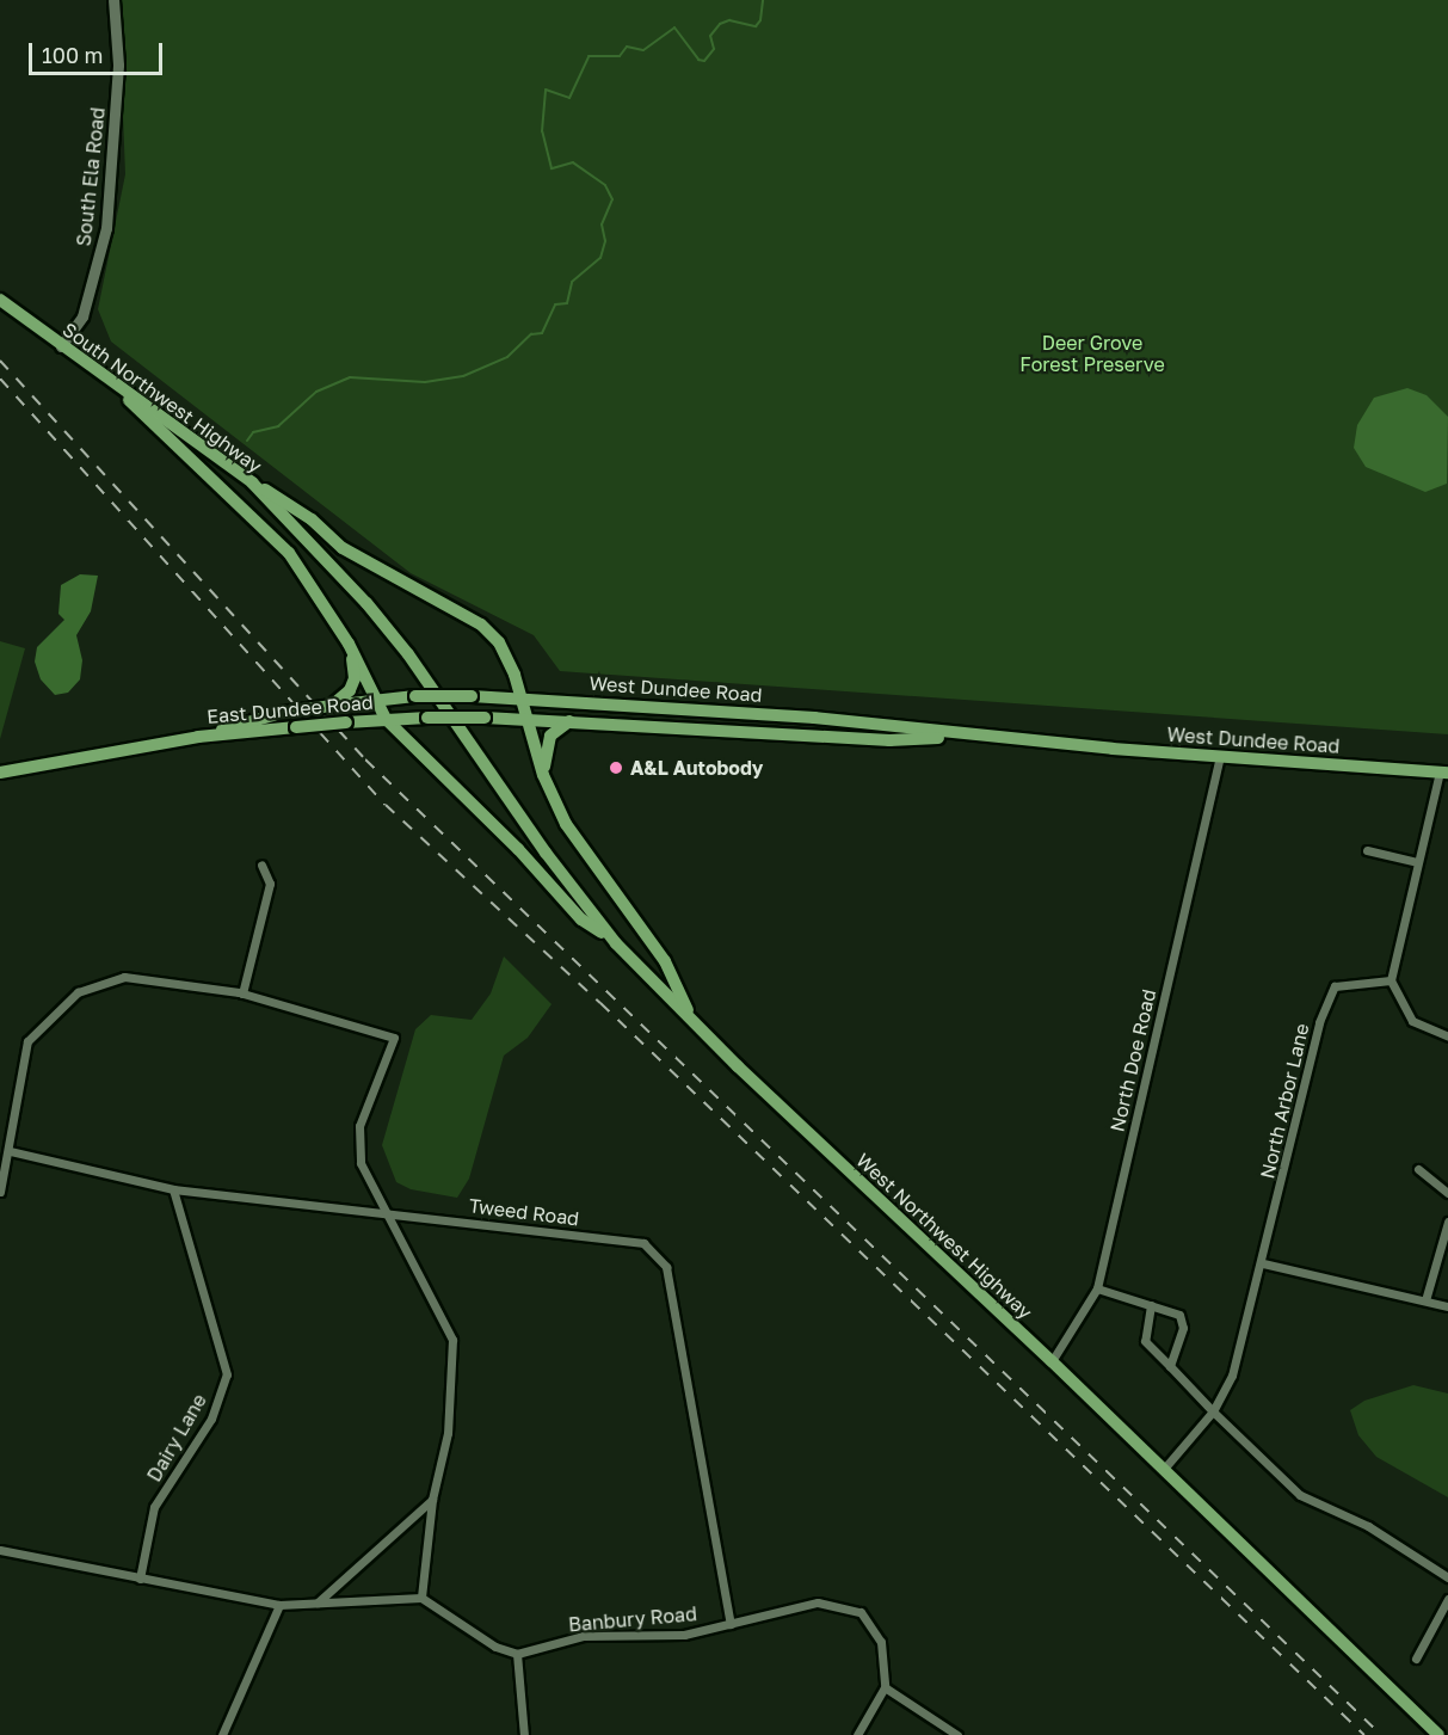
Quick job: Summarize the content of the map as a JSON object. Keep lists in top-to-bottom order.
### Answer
{
  "streets": {
    "main road": [
      "South Ela Road",
      "South Northwest Highway",
      "West Dundee Road",
      "East Dundee Road",
      "West Northwest Highway"
    ],
    "street": [
      "North Doe Road",
      "North Arbor Lane",
      "Tweed Road",
      "Dairy Lane",
      "Banbury Road"
    ]
  },
  "crossings": [
    ["South Ela Road", "South Northwest Highway"],
    ["South Northwest Highway", "West Northwest Highway"],
    ["West Dundee Road", "East Dundee Road"],
    ["West Dundee Road", "North Doe Road"],
    ["North Doe Road", "West Northwest Highway"],
    ["North Arbor Lane", "West Northwest Highway"],
    ["Tweed Road", "Dairy Lane"],
    ["Tweed Road", "Banbury Road"]
  ],
  "parks": ["Deer Grove Forest Preserve"],
  "places": ["A&L Autobody"],
  "scale_bar": "100 m"
}
